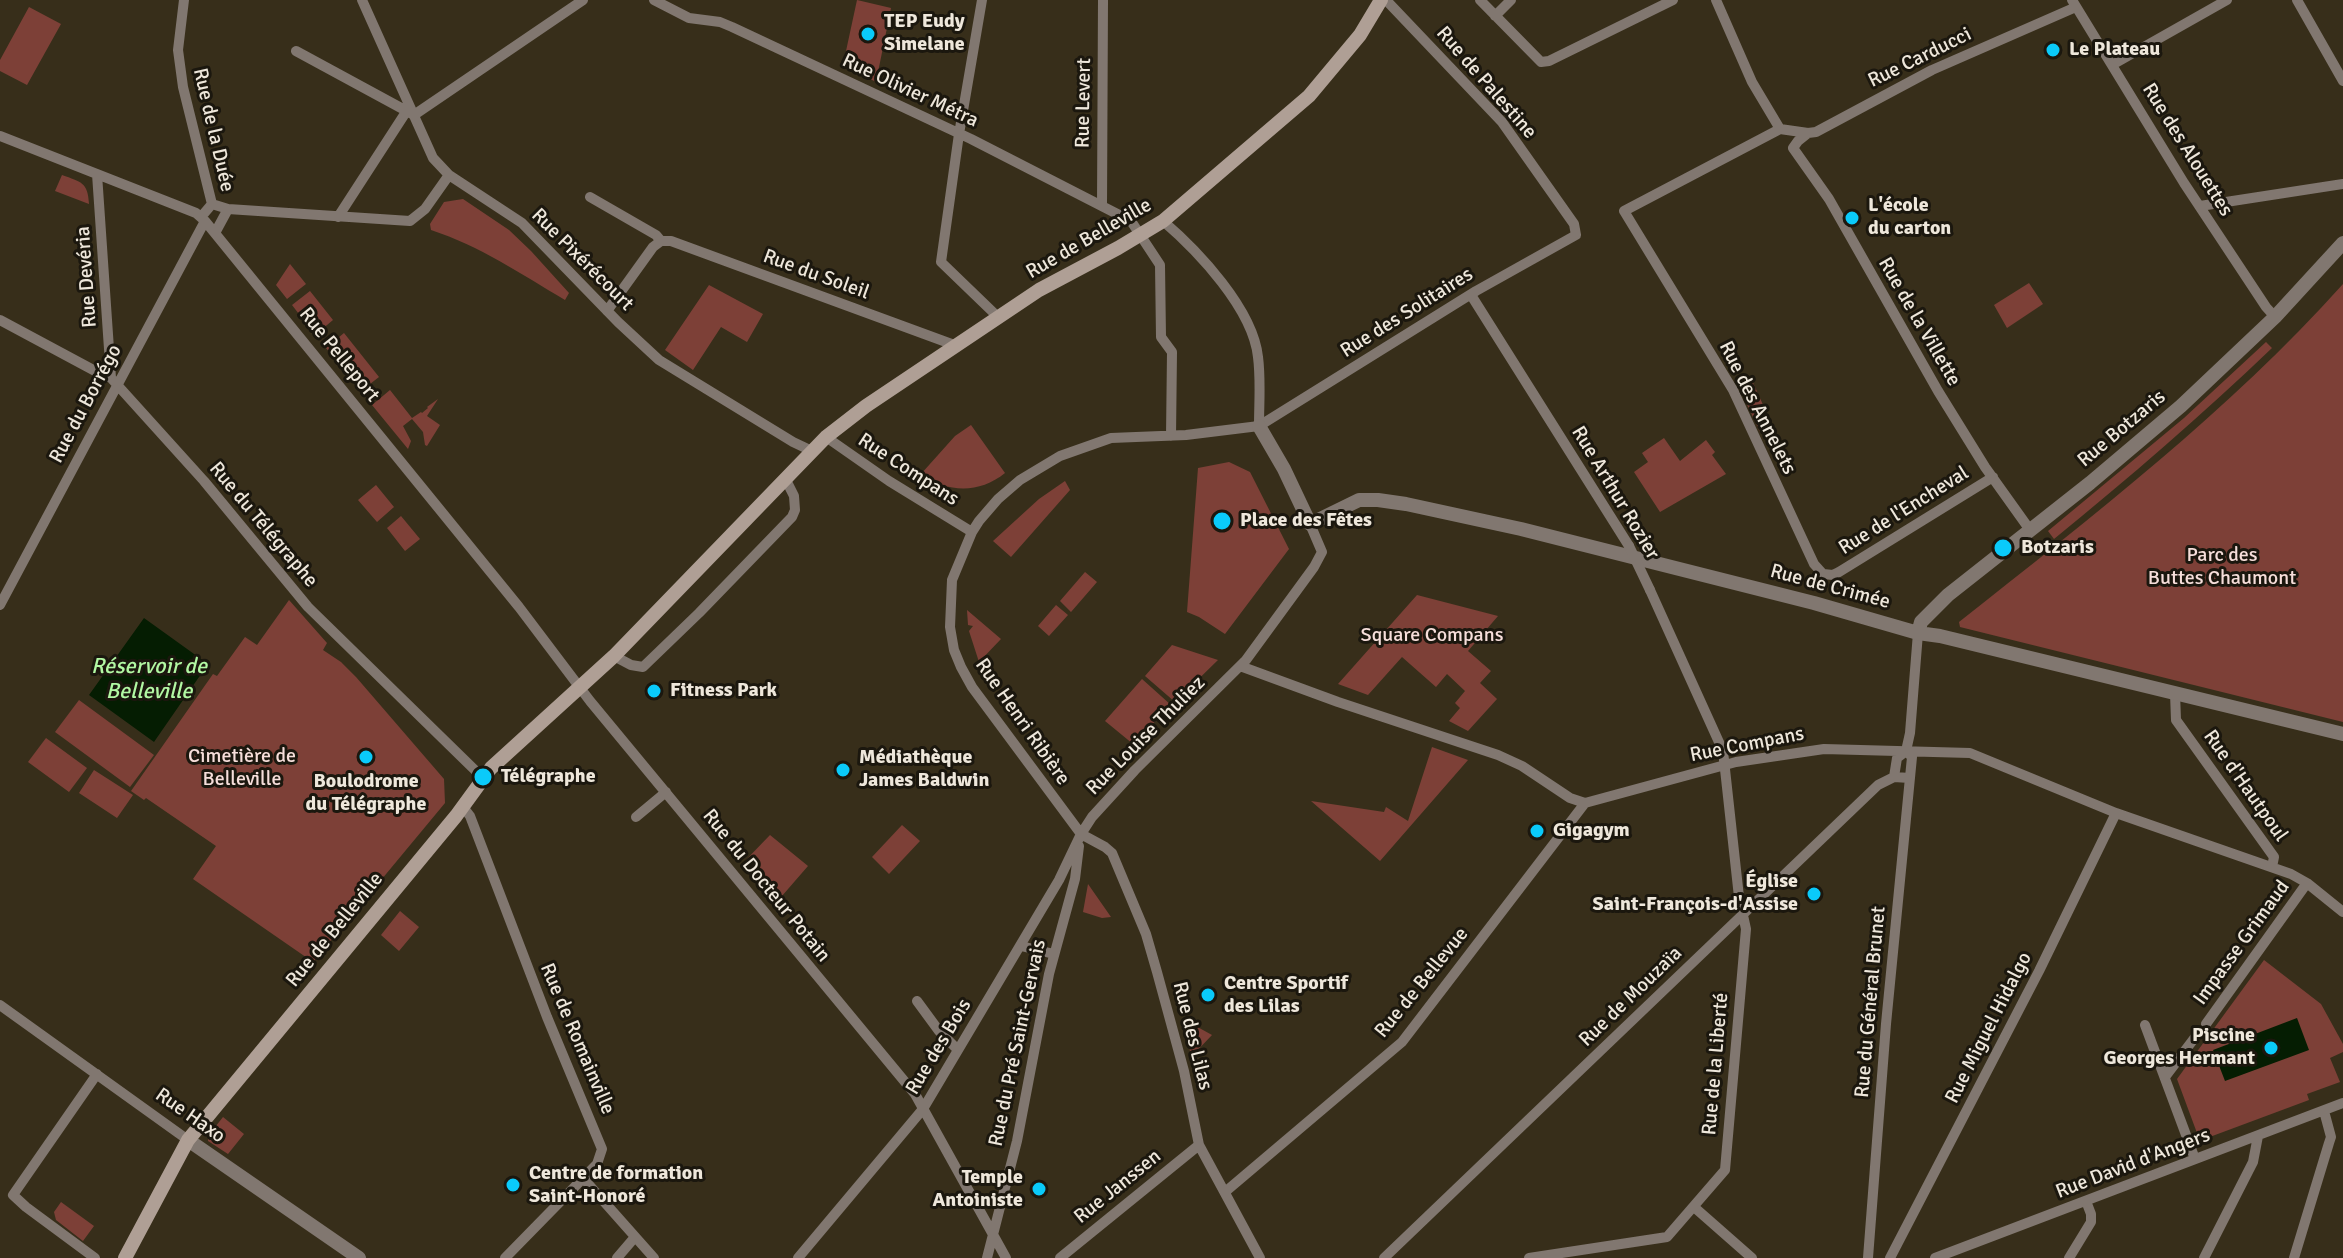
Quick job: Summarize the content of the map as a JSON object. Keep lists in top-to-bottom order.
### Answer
{
  "streets": {
    "main road": ["Rue de Belleville"],
    "street": [
      "Rue Carducci",
      "Rue de Palestine",
      "Rue Olivier Métra",
      "Rue Levert",
      "Rue de la Duée",
      "Rue des Alouettes",
      "Rue Pixérécourt",
      "Rue du Soleil",
      "Rue Devéria",
      "Rue des Solitaires",
      "Rue de la Villette",
      "Rue Pelleport",
      "Rue du Borrégo",
      "Rue des Annelets",
      "Rue Botzaris",
      "Rue Compans",
      "Rue Arthur Rozier",
      "Rue de l'Encheval",
      "Rue du Télégraphe",
      "Rue de Crimée",
      "Rue Henri Ribière",
      "Rue Louise Thuliez",
      "Rue d'Hautpoul",
      "Rue du Docteur Potain",
      "Impasse Grimaud",
      "Rue de Bellevue",
      "Rue de Mouzaïa",
      "Rue du Général Brunet",
      "Rue Miguel Hidalgo",
      "Rue des Lilas",
      "Rue de Romainville",
      "Rue du Pré Saint-Gervais",
      "Rue des Bois",
      "Rue de la Liberté",
      "Rue Haxo",
      "Rue David d'Angers",
      "Rue Janssen"
    ]
  },
  "crossings": [
    ["Rue Carducci", "Rue des Alouettes"],
    ["Rue Carducci", "Rue de la Villette"],
    ["Rue de Palestine", "Rue de Belleville"],
    ["Rue de Palestine", "Rue des Solitaires"],
    ["Rue Olivier Métra", "Rue Levert"],
    ["Rue Olivier Métra", "Rue de Belleville"],
    ["Rue de la Duée", "Rue Pelleport"],
    ["Rue de la Duée", "Rue du Borrégo"],
    ["Rue des Alouettes", "Rue Botzaris"],
    ["Rue de Belleville", "Rue Pixérécourt"],
    ["Rue de Belleville", "Rue du Soleil"],
    ["Rue de Belleville", "Rue Pelleport"],
    ["Rue de Belleville", "Rue Compans"],
    ["Rue de Belleville", "Rue du Télégraphe"],
    ["Rue de Belleville", "Rue du Docteur Potain"],
    ["Rue de Belleville", "Rue de Romainville"],
    ["Rue de Belleville", "Rue Haxo"],
    ["Rue Devéria", "Rue Pelleport"],
    ["Rue Devéria", "Rue du Borrégo"],
    ["Rue Devéria", "Rue du Télégraphe"],
    ["Rue des Solitaires", "Rue Arthur Rozier"],
    ["Rue des Solitaires", "Rue Henri Ribière"],
    ["Rue de la Villette", "Rue Botzaris"],
    ["Rue de la Villette", "Rue de l'Encheval"],
    ["Rue Pelleport", "Rue du Borrégo"],
    ["Rue Pelleport", "Rue du Docteur Potain"],
    ["Rue du Borrégo", "Rue du Télégraphe"],
    ["Rue des Annelets", "Rue de l'Encheval"],
    ["Rue Botzaris", "Rue de Crimée"],
    ["Rue Botzaris", "Rue du Général Brunet"],
    ["Rue Compans", "Rue Arthur Rozier"],
    ["Rue Compans", "Rue Henri Ribière"],
    ["Rue Compans", "Rue d'Hautpoul"],
    ["Rue Compans", "Rue de Bellevue"],
    ["Rue Compans", "Rue du Général Brunet"],
    ["Rue Compans", "Rue Miguel Hidalgo"],
    ["Rue Arthur Rozier", "Rue de Mouzaïa"],
    ["Rue Arthur Rozier", "Rue de la Liberté"],
    ["Rue de Crimée", "Rue d'Hautpoul"],
    ["Rue de Crimée", "Rue du Général Brunet"],
    ["Rue Henri Ribière", "Rue Louise Thuliez"],
    ["Rue Henri Ribière", "Rue des Lilas"],
    ["Rue Henri Ribière", "Rue du Pré Saint-Gervais"],
    ["Rue Henri Ribière", "Rue des Bois"],
    ["Rue Louise Thuliez", "Rue des Lilas"],
    ["Rue Louise Thuliez", "Rue du Pré Saint-Gervais"],
    ["Rue Louise Thuliez", "Rue des Bois"],
    ["Rue d'Hautpoul", "Impasse Grimaud"],
    ["Rue du Docteur Potain", "Rue du Pré Saint-Gervais"],
    ["Rue du Docteur Potain", "Rue des Bois"],
    ["Rue de Bellevue", "Rue des Lilas"],
    ["Rue de Mouzaïa", "Rue du Général Brunet"],
    ["Rue de Mouzaïa", "Rue de la Liberté"],
    ["Rue des Lilas", "Rue du Pré Saint-Gervais"],
    ["Rue des Lilas", "Rue des Bois"],
    ["Rue des Lilas", "Rue Janssen"],
    ["Rue du Pré Saint-Gervais", "Rue des Bois"]
  ],
  "water": ["Réservoir de Belleville"],
  "parks": ["Parc des Buttes Chaumont", "Square Compans", "Cimetière de Belleville"],
  "places": [
    "TEP Eudy Simelane",
    "Le Plateau",
    "L'école du carton",
    "Place des Fêtes",
    "Botzaris",
    "Fitness Park",
    "Boulodrome du Télégraphe",
    "Médiathèque James Baldwin",
    "Télégraphe",
    "Gigagym",
    "Église Saint-François-d'Assise",
    "Centre Sportif des Lilas",
    "Piscine Georges Hermant",
    "Centre de formation Saint-Honoré",
    "Temple Antoiniste"
  ]
}
